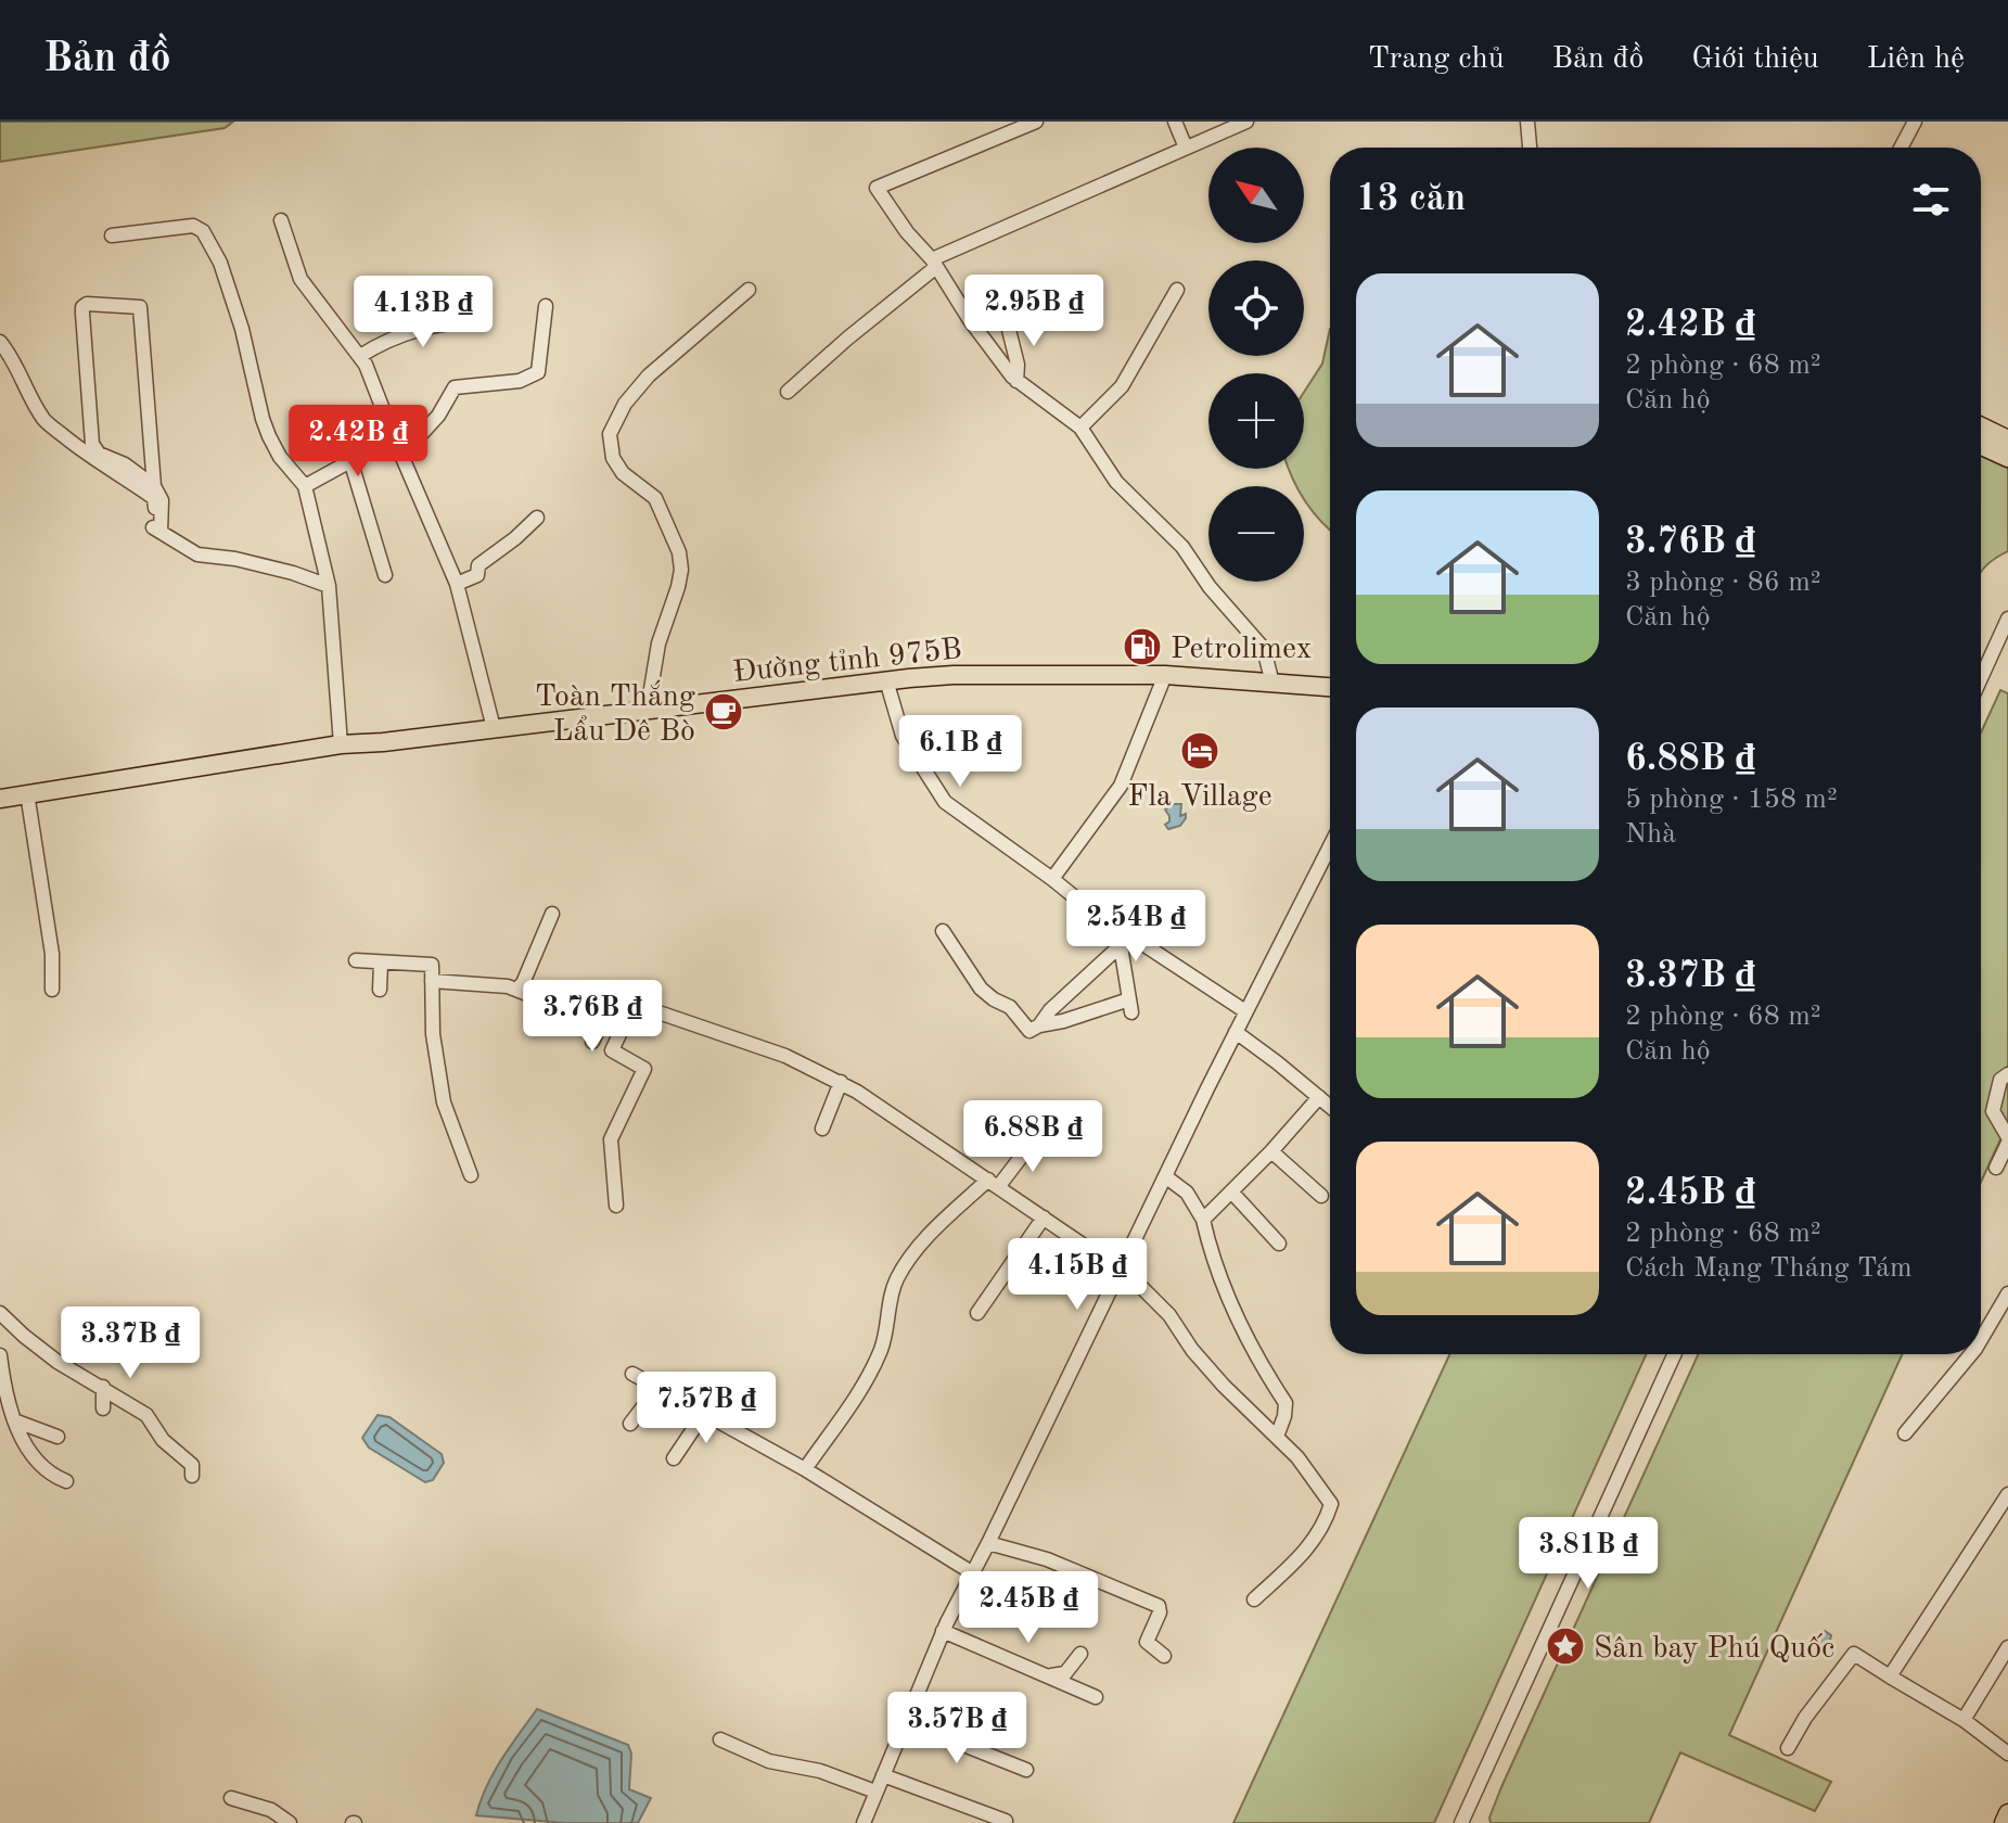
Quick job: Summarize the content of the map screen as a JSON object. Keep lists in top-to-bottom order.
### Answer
{
  "streets": {
    "main road": ["Đường tỉnh 975B"]
  },
  "places": {
    "fuel station": ["Petrolimex"],
    "cafe": ["Toàn Thắng Lẩu Dê Bò"],
    "hotel": ["Fla Village"],
    "place": ["Sân bay Phú Quốc"]
  },
  "north": "top left",
  "page": {
    "header": "Bản đồ",
    "nav": [
      "Trang chủ",
      "Bản đồ",
      "Giới thiệu",
      "Liên hệ"
    ],
    "map_buttons": ["+", "−"],
    "heading": "13 căn",
    "list": [
      {
        "name": "2.42B ₫",
        "note": "2 phòng · 68 m² · Căn hộ"
      },
      {
        "name": "3.76B ₫",
        "note": "3 phòng · 86 m² · Căn hộ"
      },
      {
        "name": "6.88B ₫",
        "note": "5 phòng · 158 m² · Nhà"
      },
      {
        "name": "3.37B ₫",
        "note": "2 phòng · 68 m² · Căn hộ"
      },
      {
        "name": "2.45B ₫",
        "note": "2 phòng · 68 m² · Cách Mạng Tháng Tám"
      }
    ],
    "price": [
      "2.95B ₫",
      "4.13B ₫",
      "2.42B ₫",
      "6.1B ₫",
      "2.54B ₫",
      "3.76B ₫",
      "6.88B ₫",
      "4.15B ₫",
      "3.37B ₫",
      "7.57B ₫",
      "3.81B ₫",
      "2.45B ₫",
      "3.57B ₫"
    ]
  }
}
